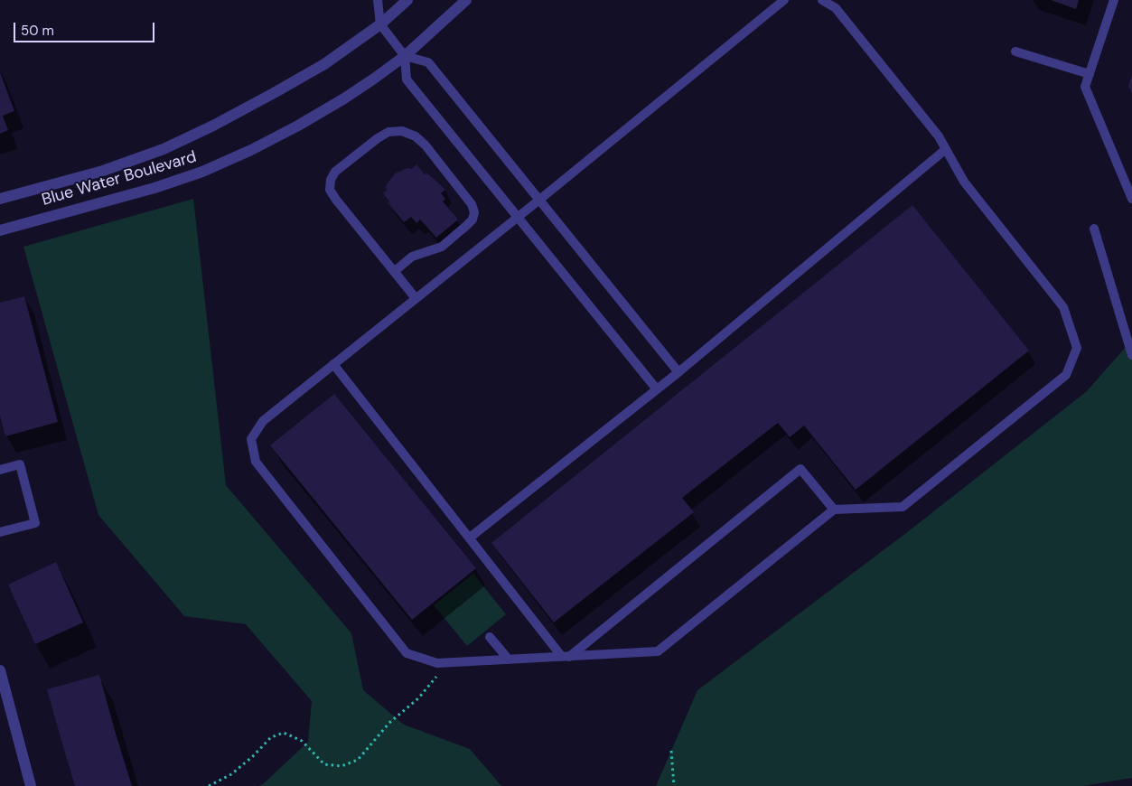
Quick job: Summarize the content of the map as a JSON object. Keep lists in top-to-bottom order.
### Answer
{
  "streets": {
    "street": ["Blue Water Boulevard"]
  },
  "scale_bar": "50 m"
}
